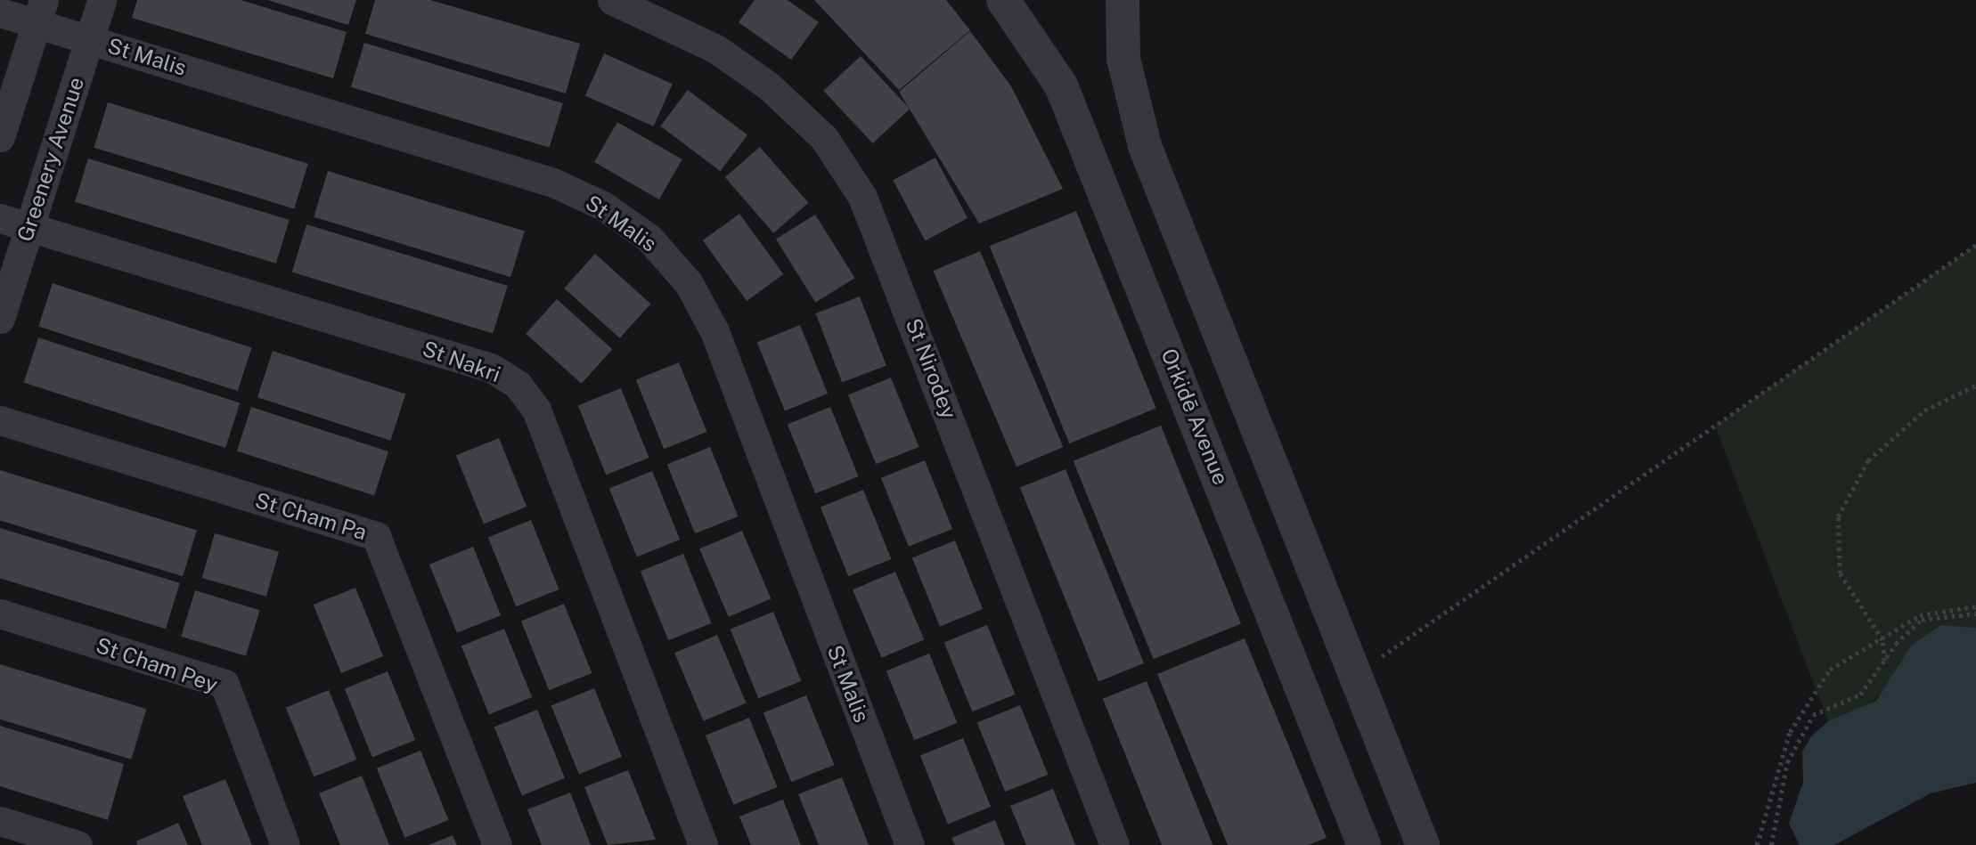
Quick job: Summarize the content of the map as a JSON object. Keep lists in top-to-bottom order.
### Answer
{
  "streets": {
    "street": [
      "St Malis",
      "Greenery Avenue",
      "St Nakri",
      "St Nirodey",
      "Orkidē Avenue",
      "St Cham Pa",
      "St Cham Pey"
    ]
  },
  "crossings": [
    ["St Malis", "Greenery Avenue"],
    ["Greenery Avenue", "St Nakri"]
  ]
}
